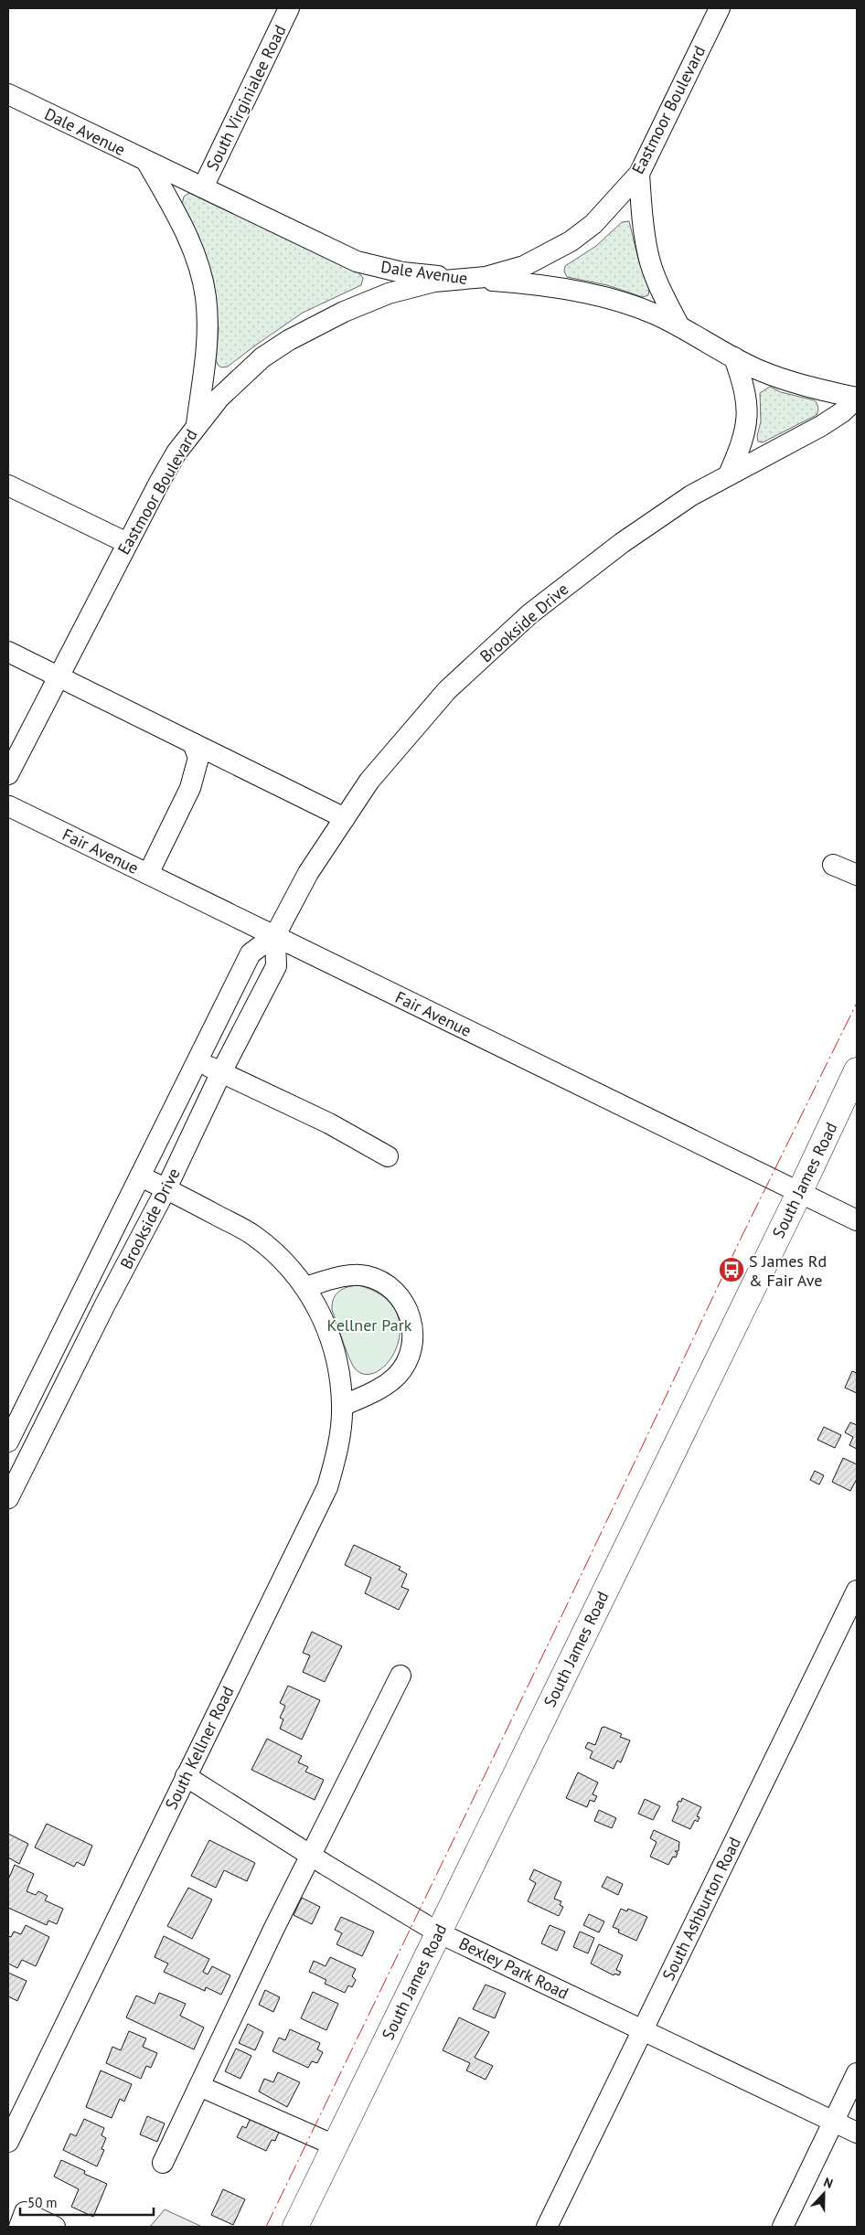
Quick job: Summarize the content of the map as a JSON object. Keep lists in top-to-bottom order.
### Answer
{
  "streets": {
    "main road": ["South James Road"],
    "street": [
      "South Virginialee Road",
      "Eastmoor Boulevard",
      "Dale Avenue",
      "Brookside Drive",
      "Fair Avenue",
      "South Kellner Road",
      "South Ashburton Road",
      "Bexley Park Road"
    ]
  },
  "crossings": [
    ["South Virginialee Road", "Dale Avenue"],
    ["Eastmoor Boulevard", "Dale Avenue"],
    ["Dale Avenue", "Brookside Drive"],
    ["Brookside Drive", "Fair Avenue"],
    ["Brookside Drive", "South Kellner Road"],
    ["Fair Avenue", "South James Road"],
    ["South James Road", "Bexley Park Road"],
    ["South Kellner Road", "Bexley Park Road"],
    ["South Ashburton Road", "Bexley Park Road"]
  ],
  "parks": ["Kellner Park"],
  "places": {
    "bus stop": ["S James Rd & Fair Ave"]
  },
  "scale_bar": "50 m",
  "north": "top"
}
